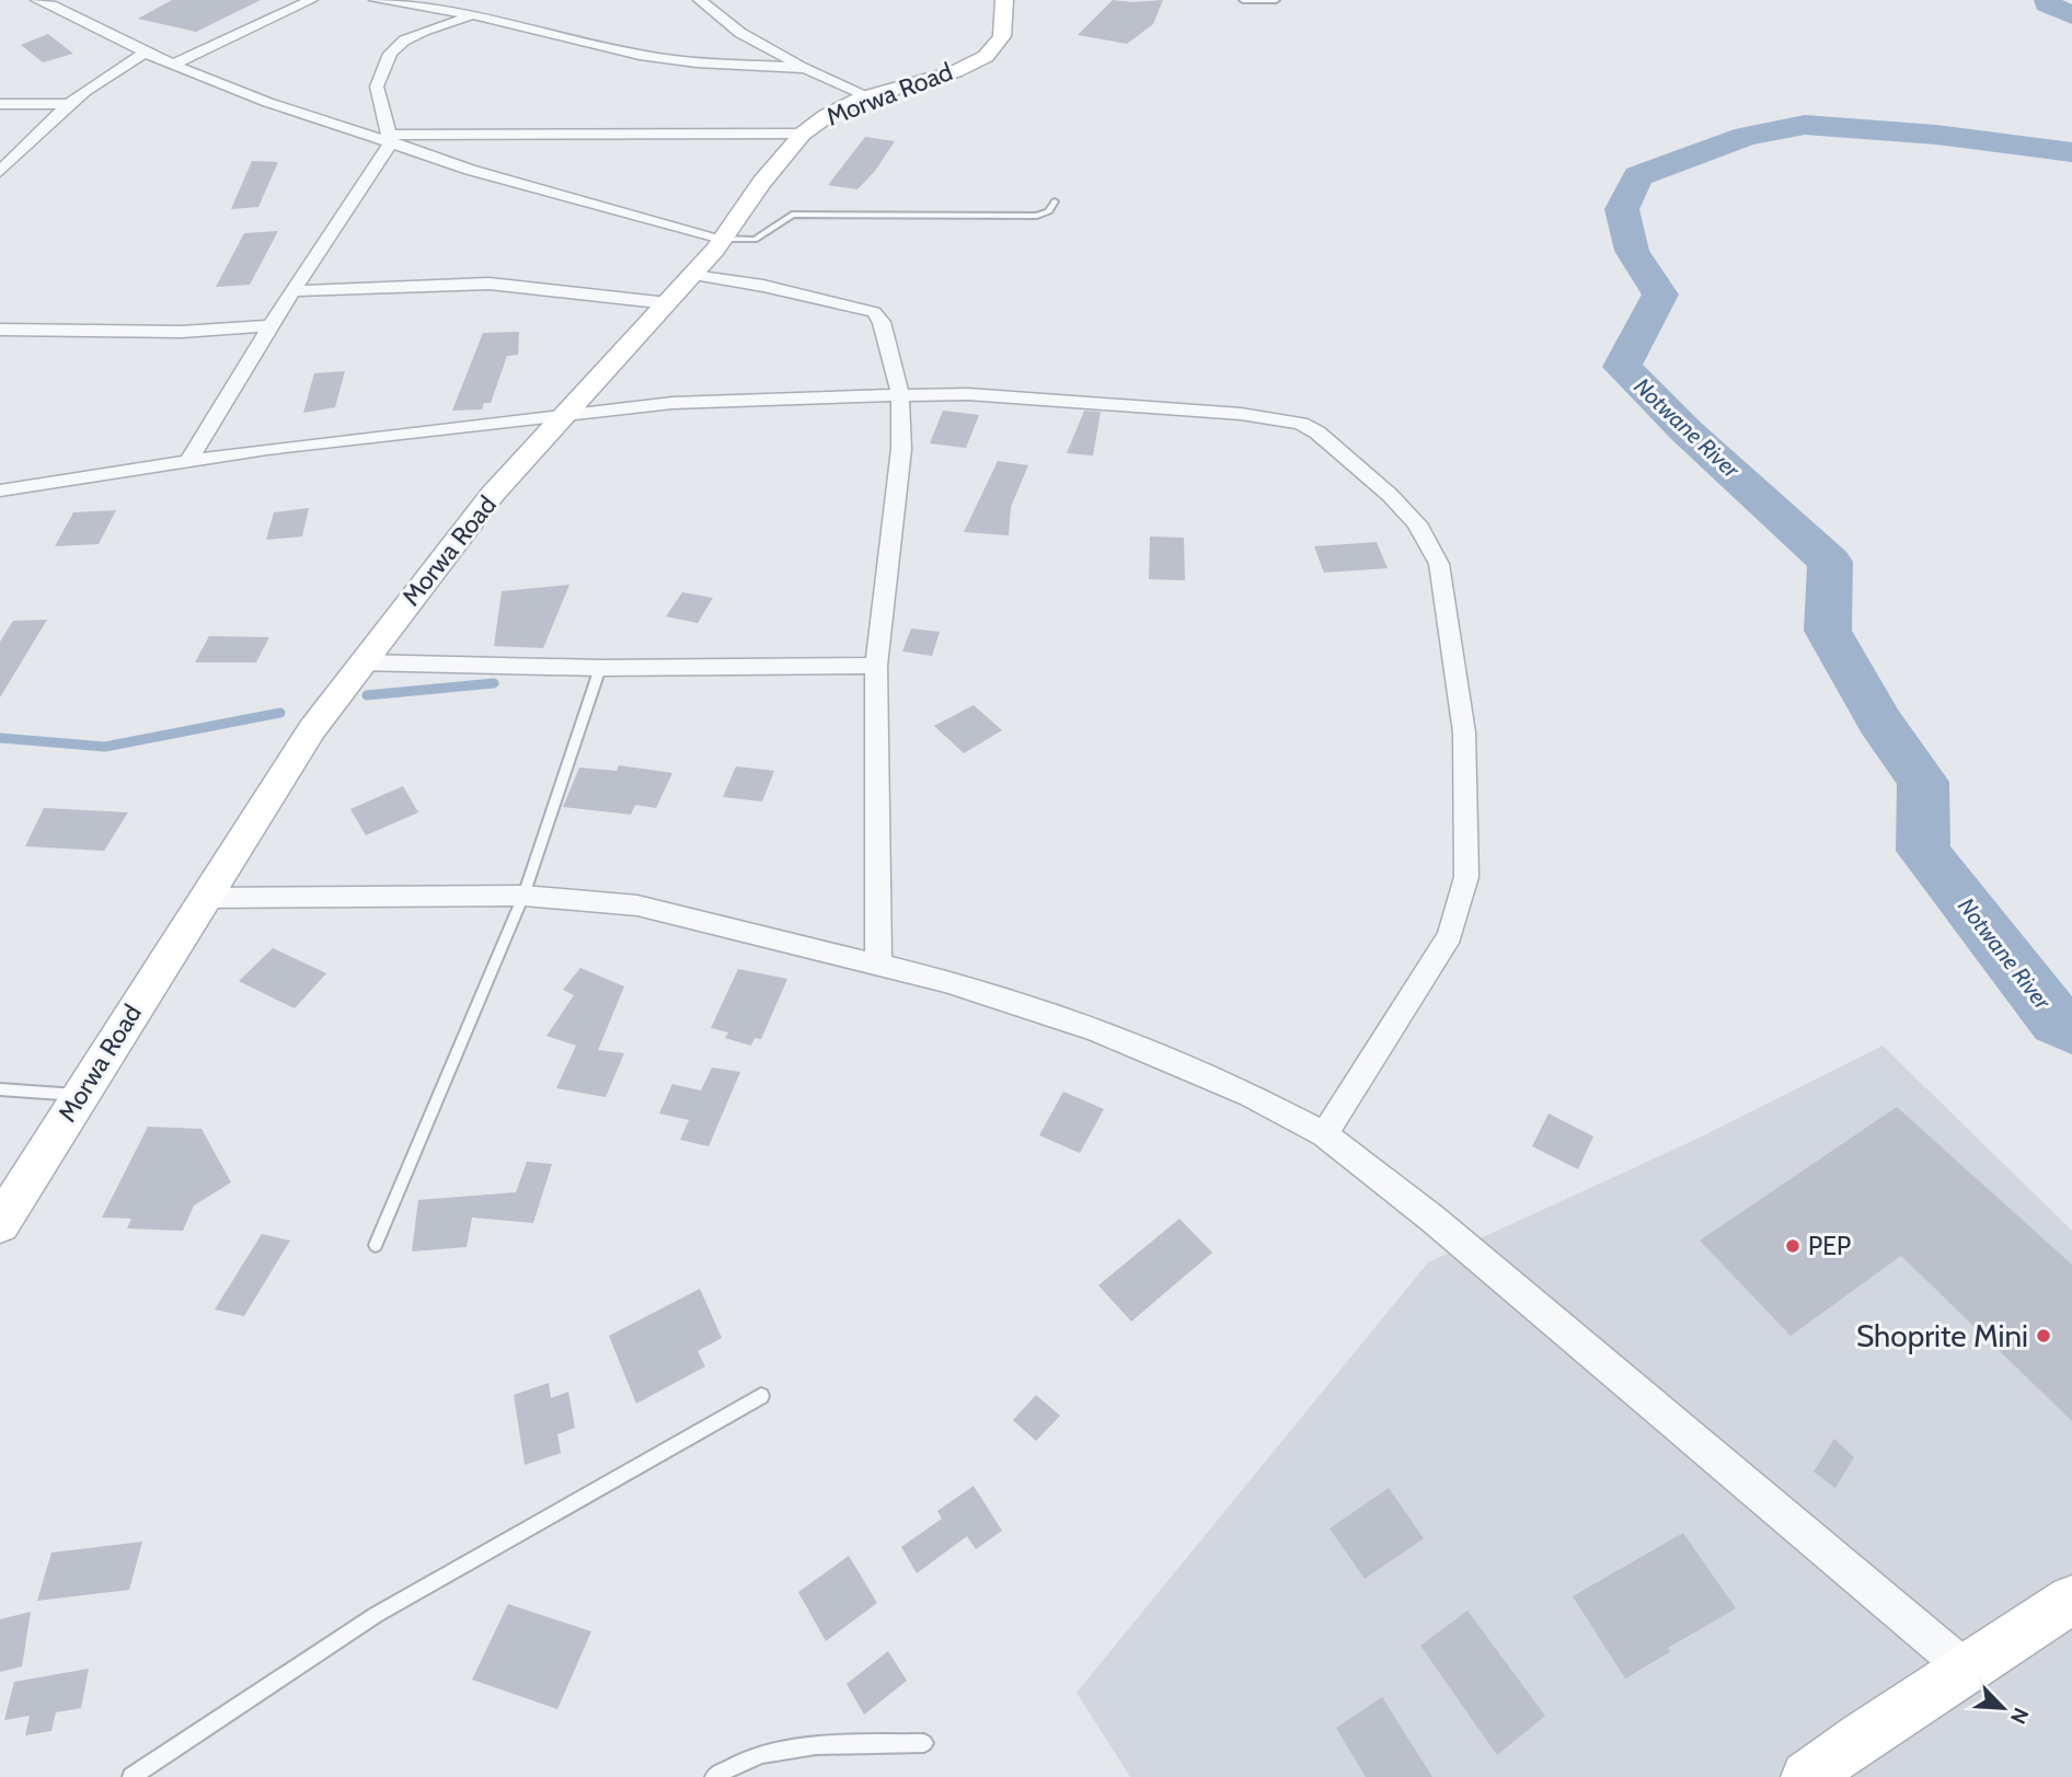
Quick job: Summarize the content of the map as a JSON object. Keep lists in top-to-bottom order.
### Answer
{
  "streets": {
    "main road": ["Morwa Road"]
  },
  "water": ["Notwane River"],
  "places": ["PEP", "Shoprite Mini"],
  "north": "bottom right"
}
